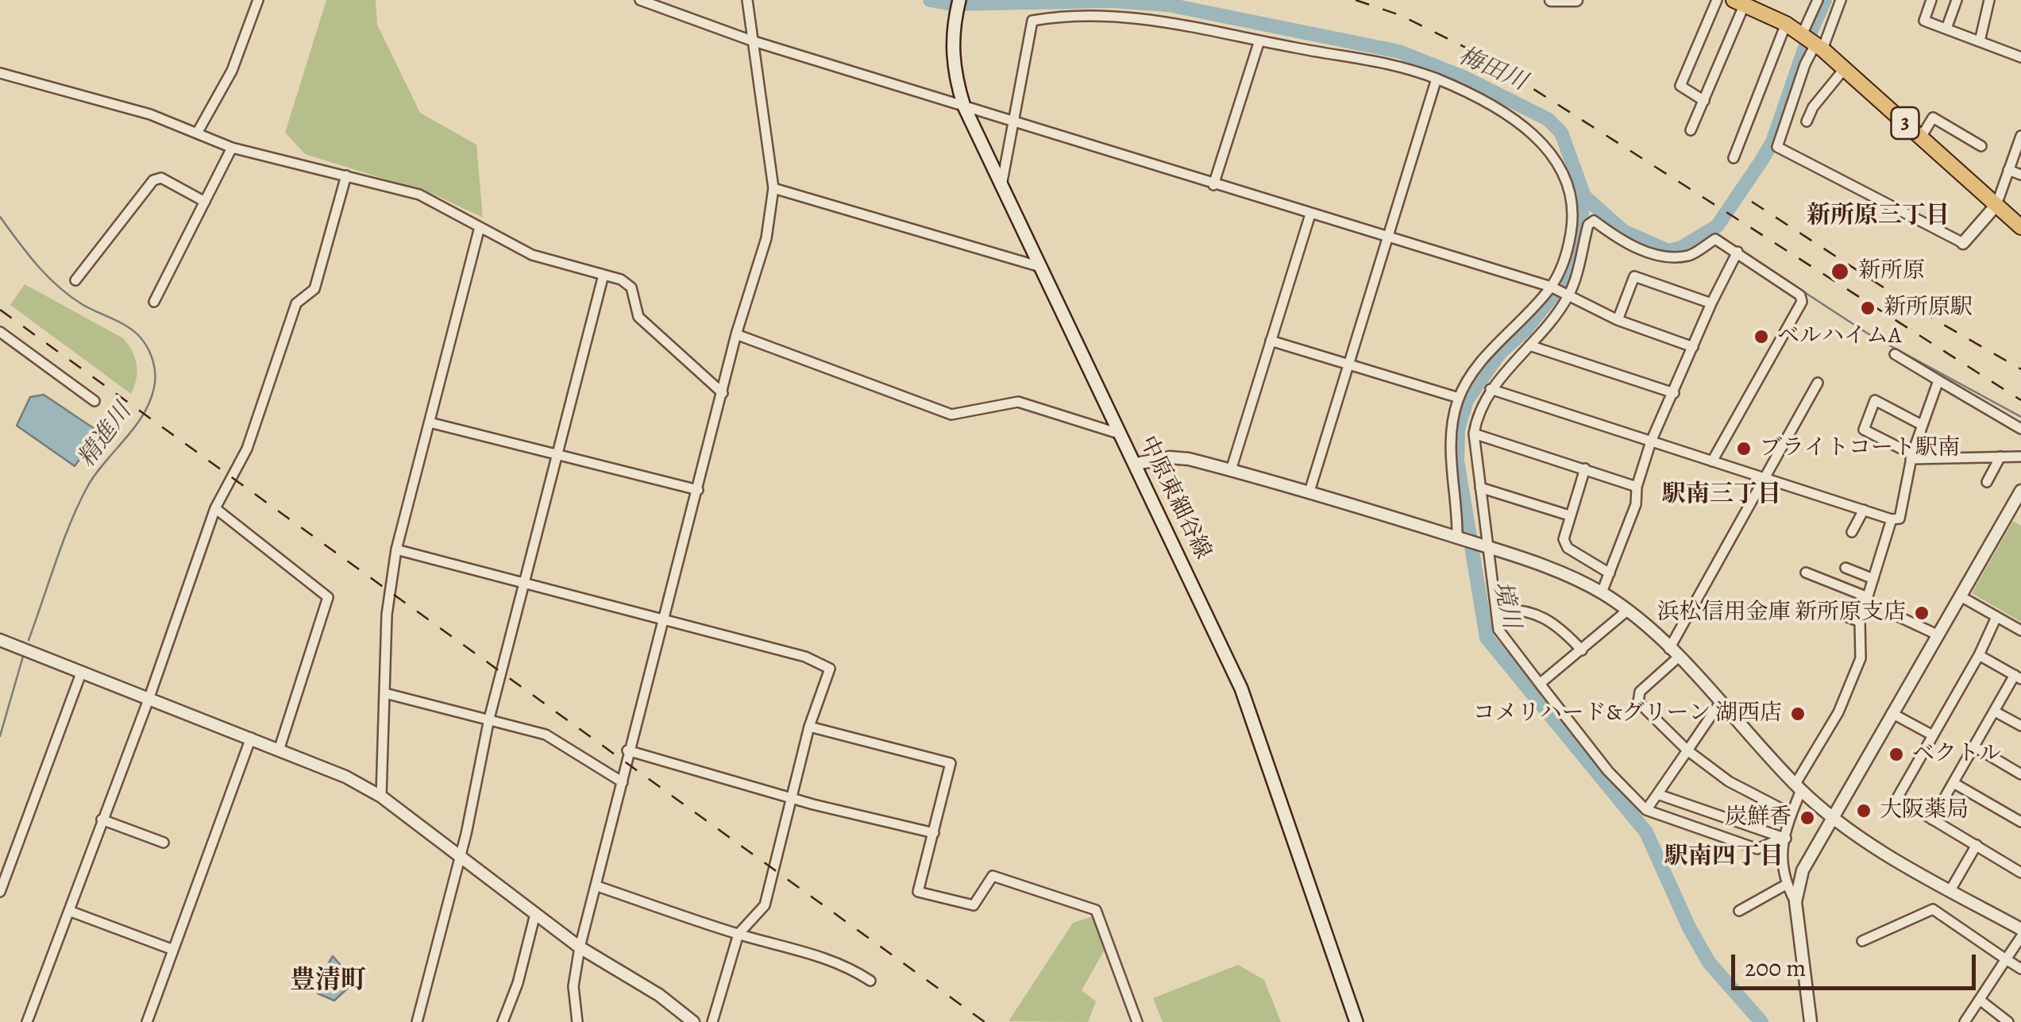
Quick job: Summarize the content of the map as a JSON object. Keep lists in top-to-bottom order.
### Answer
{
  "streets": {
    "main road": ["3", "中原東細谷線"]
  },
  "districts": [
    "新所原三丁目",
    "駅南三丁目",
    "駅南四丁目",
    "豊清町"
  ],
  "water": ["梅田川", "精進川", "境川"],
  "places": [
    "新所原",
    "新所原駅",
    "ベルハイムA",
    "ブライトコート駅南",
    "浜松信用金庫 新所原支店",
    "コメリハード&グリーン 湖西店",
    "ベクトル",
    "大阪薬局",
    "炭鮮香"
  ],
  "scale_bar": "200 m"
}
